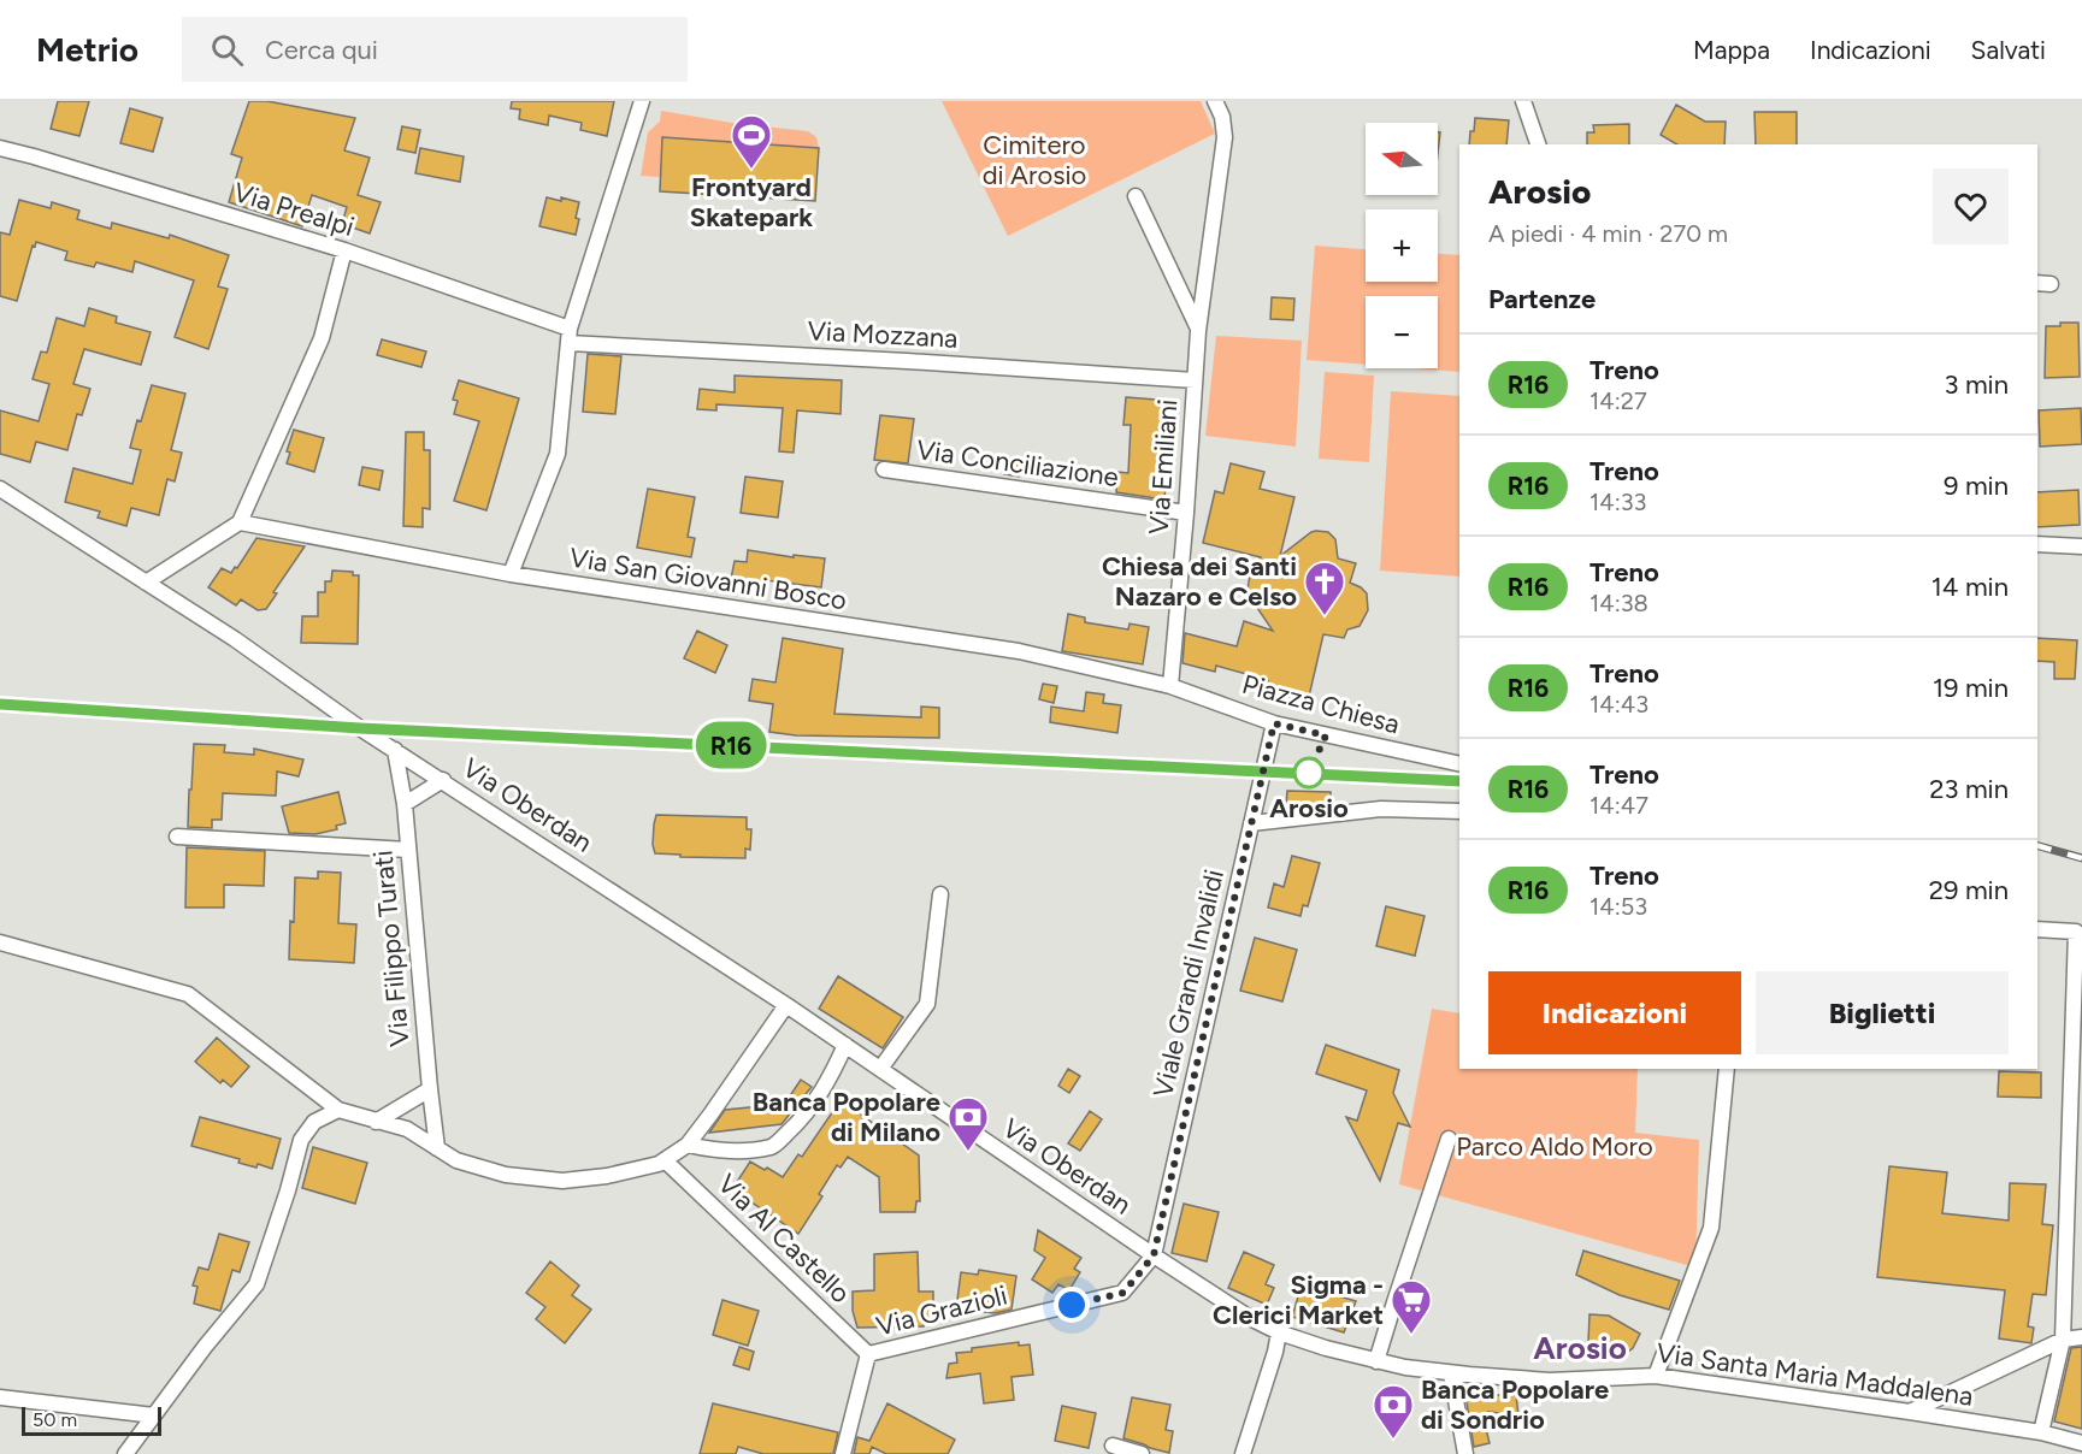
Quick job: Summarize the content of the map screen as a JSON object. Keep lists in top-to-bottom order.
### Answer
{
  "streets": {
    "street": [
      "Via Prealpi",
      "Via Mozzana",
      "Via Conciliazione",
      "Via Emiliani",
      "Via San Giovanni Bosco",
      "Piazza Chiesa",
      "Via Oberdan",
      "Via Filippo Turati",
      "Viale Grandi Invalidi",
      "Via Al Castello",
      "Via Grazioli",
      "Via Santa Maria Maddalena"
    ]
  },
  "crossings": [
    ["Via Prealpi", "Via Mozzana"],
    ["Via Mozzana", "Via Emiliani"],
    ["Via Conciliazione", "Via Emiliani"],
    ["Via Emiliani", "Via San Giovanni Bosco"],
    ["Via Emiliani", "Piazza Chiesa"],
    ["Via San Giovanni Bosco", "Piazza Chiesa"],
    ["Piazza Chiesa", "Viale Grandi Invalidi"],
    ["Via Oberdan", "Via Filippo Turati"],
    ["Via Oberdan", "Viale Grandi Invalidi"],
    ["Via Oberdan", "Via Grazioli"],
    ["Via Oberdan", "Via Santa Maria Maddalena"],
    ["Viale Grandi Invalidi", "Via Grazioli"],
    ["Via Al Castello", "Via Grazioli"]
  ],
  "districts": ["Arosio"],
  "parks": ["Cimitero di Arosio", "Parco Aldo Moro"],
  "places": {
    "sports": ["Frontyard Skatepark"],
    "church": ["Chiesa dei Santi Nazaro e Celso"],
    "other": ["Arosio"],
    "bank": ["Banca Popolare di Milano", "Banca Popolare di Sondrio"],
    "supermarket": ["Sigma - Clerici Market"]
  },
  "scale_bar": "50 m",
  "north": "left",
  "page": {
    "header": "Metrio",
    "search": "Cerca qui",
    "nav": ["Mappa", "Indicazioni", "Salvati"],
    "on_map": "R16",
    "map_buttons": ["+", "−"],
    "heading": [
      ["Arosio", "A piedi · 4 min · 270 m"],
      "Partenze"
    ],
    "list": [
      {
        "mark": "R16",
        "name": "Treno",
        "note": "14:27",
        "value": "3 min"
      },
      {
        "mark": "R16",
        "name": "Treno",
        "note": "14:33",
        "value": "9 min"
      },
      {
        "mark": "R16",
        "name": "Treno",
        "note": "14:38",
        "value": "14 min"
      },
      {
        "mark": "R16",
        "name": "Treno",
        "note": "14:43",
        "value": "19 min"
      },
      {
        "mark": "R16",
        "name": "Treno",
        "note": "14:47",
        "value": "23 min"
      },
      {
        "mark": "R16",
        "name": "Treno",
        "note": "14:53",
        "value": "29 min"
      }
    ],
    "buttons": ["Indicazioni", "Biglietti"],
    "scale": "50 m"
  }
}
